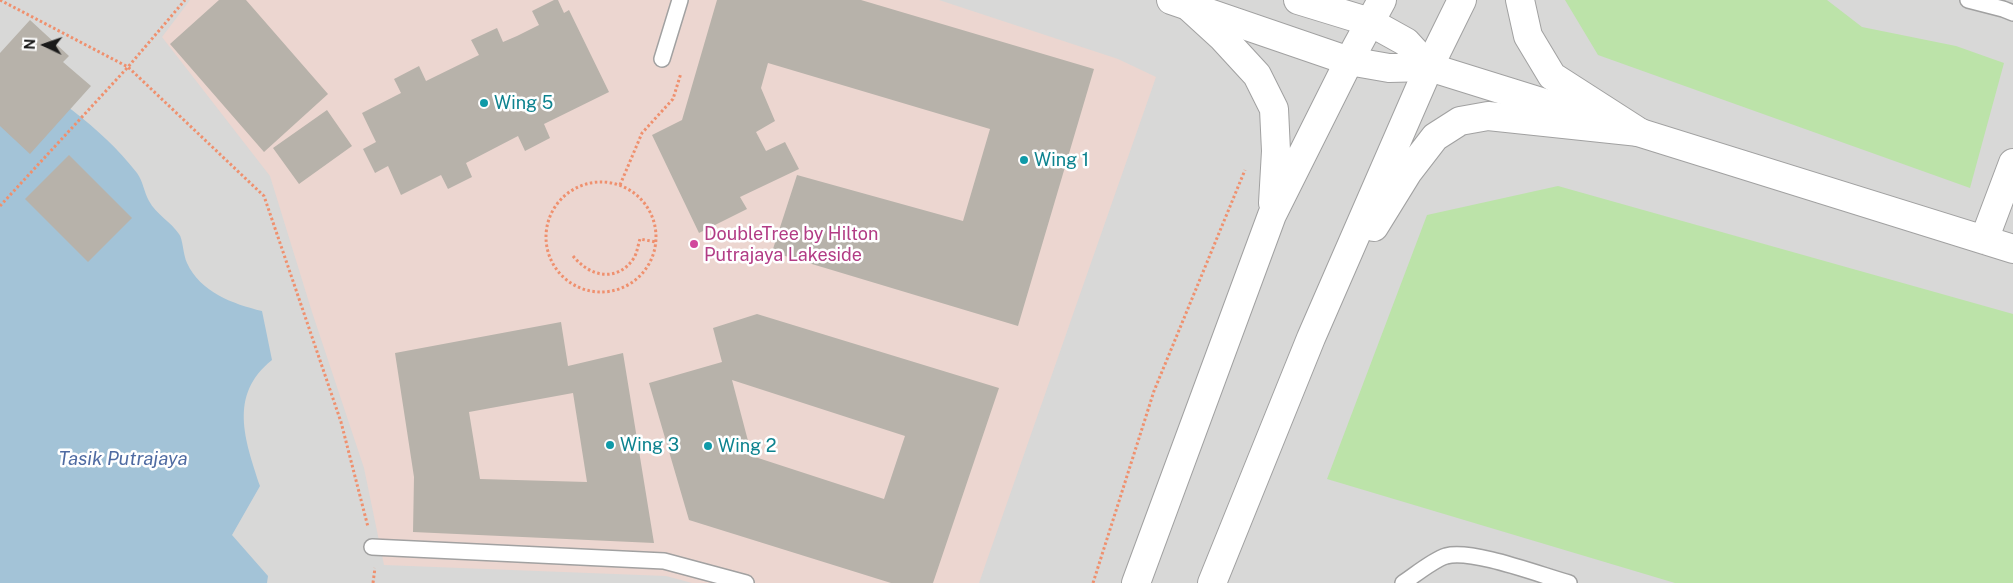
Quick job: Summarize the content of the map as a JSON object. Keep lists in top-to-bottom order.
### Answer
{
  "water": ["Tasik Putrajaya"],
  "places": [
    "Wing 5",
    "Wing 1",
    "DoubleTree by Hilton Putrajaya Lakeside",
    "Wing 3",
    "Wing 2"
  ],
  "north": "left"
}
